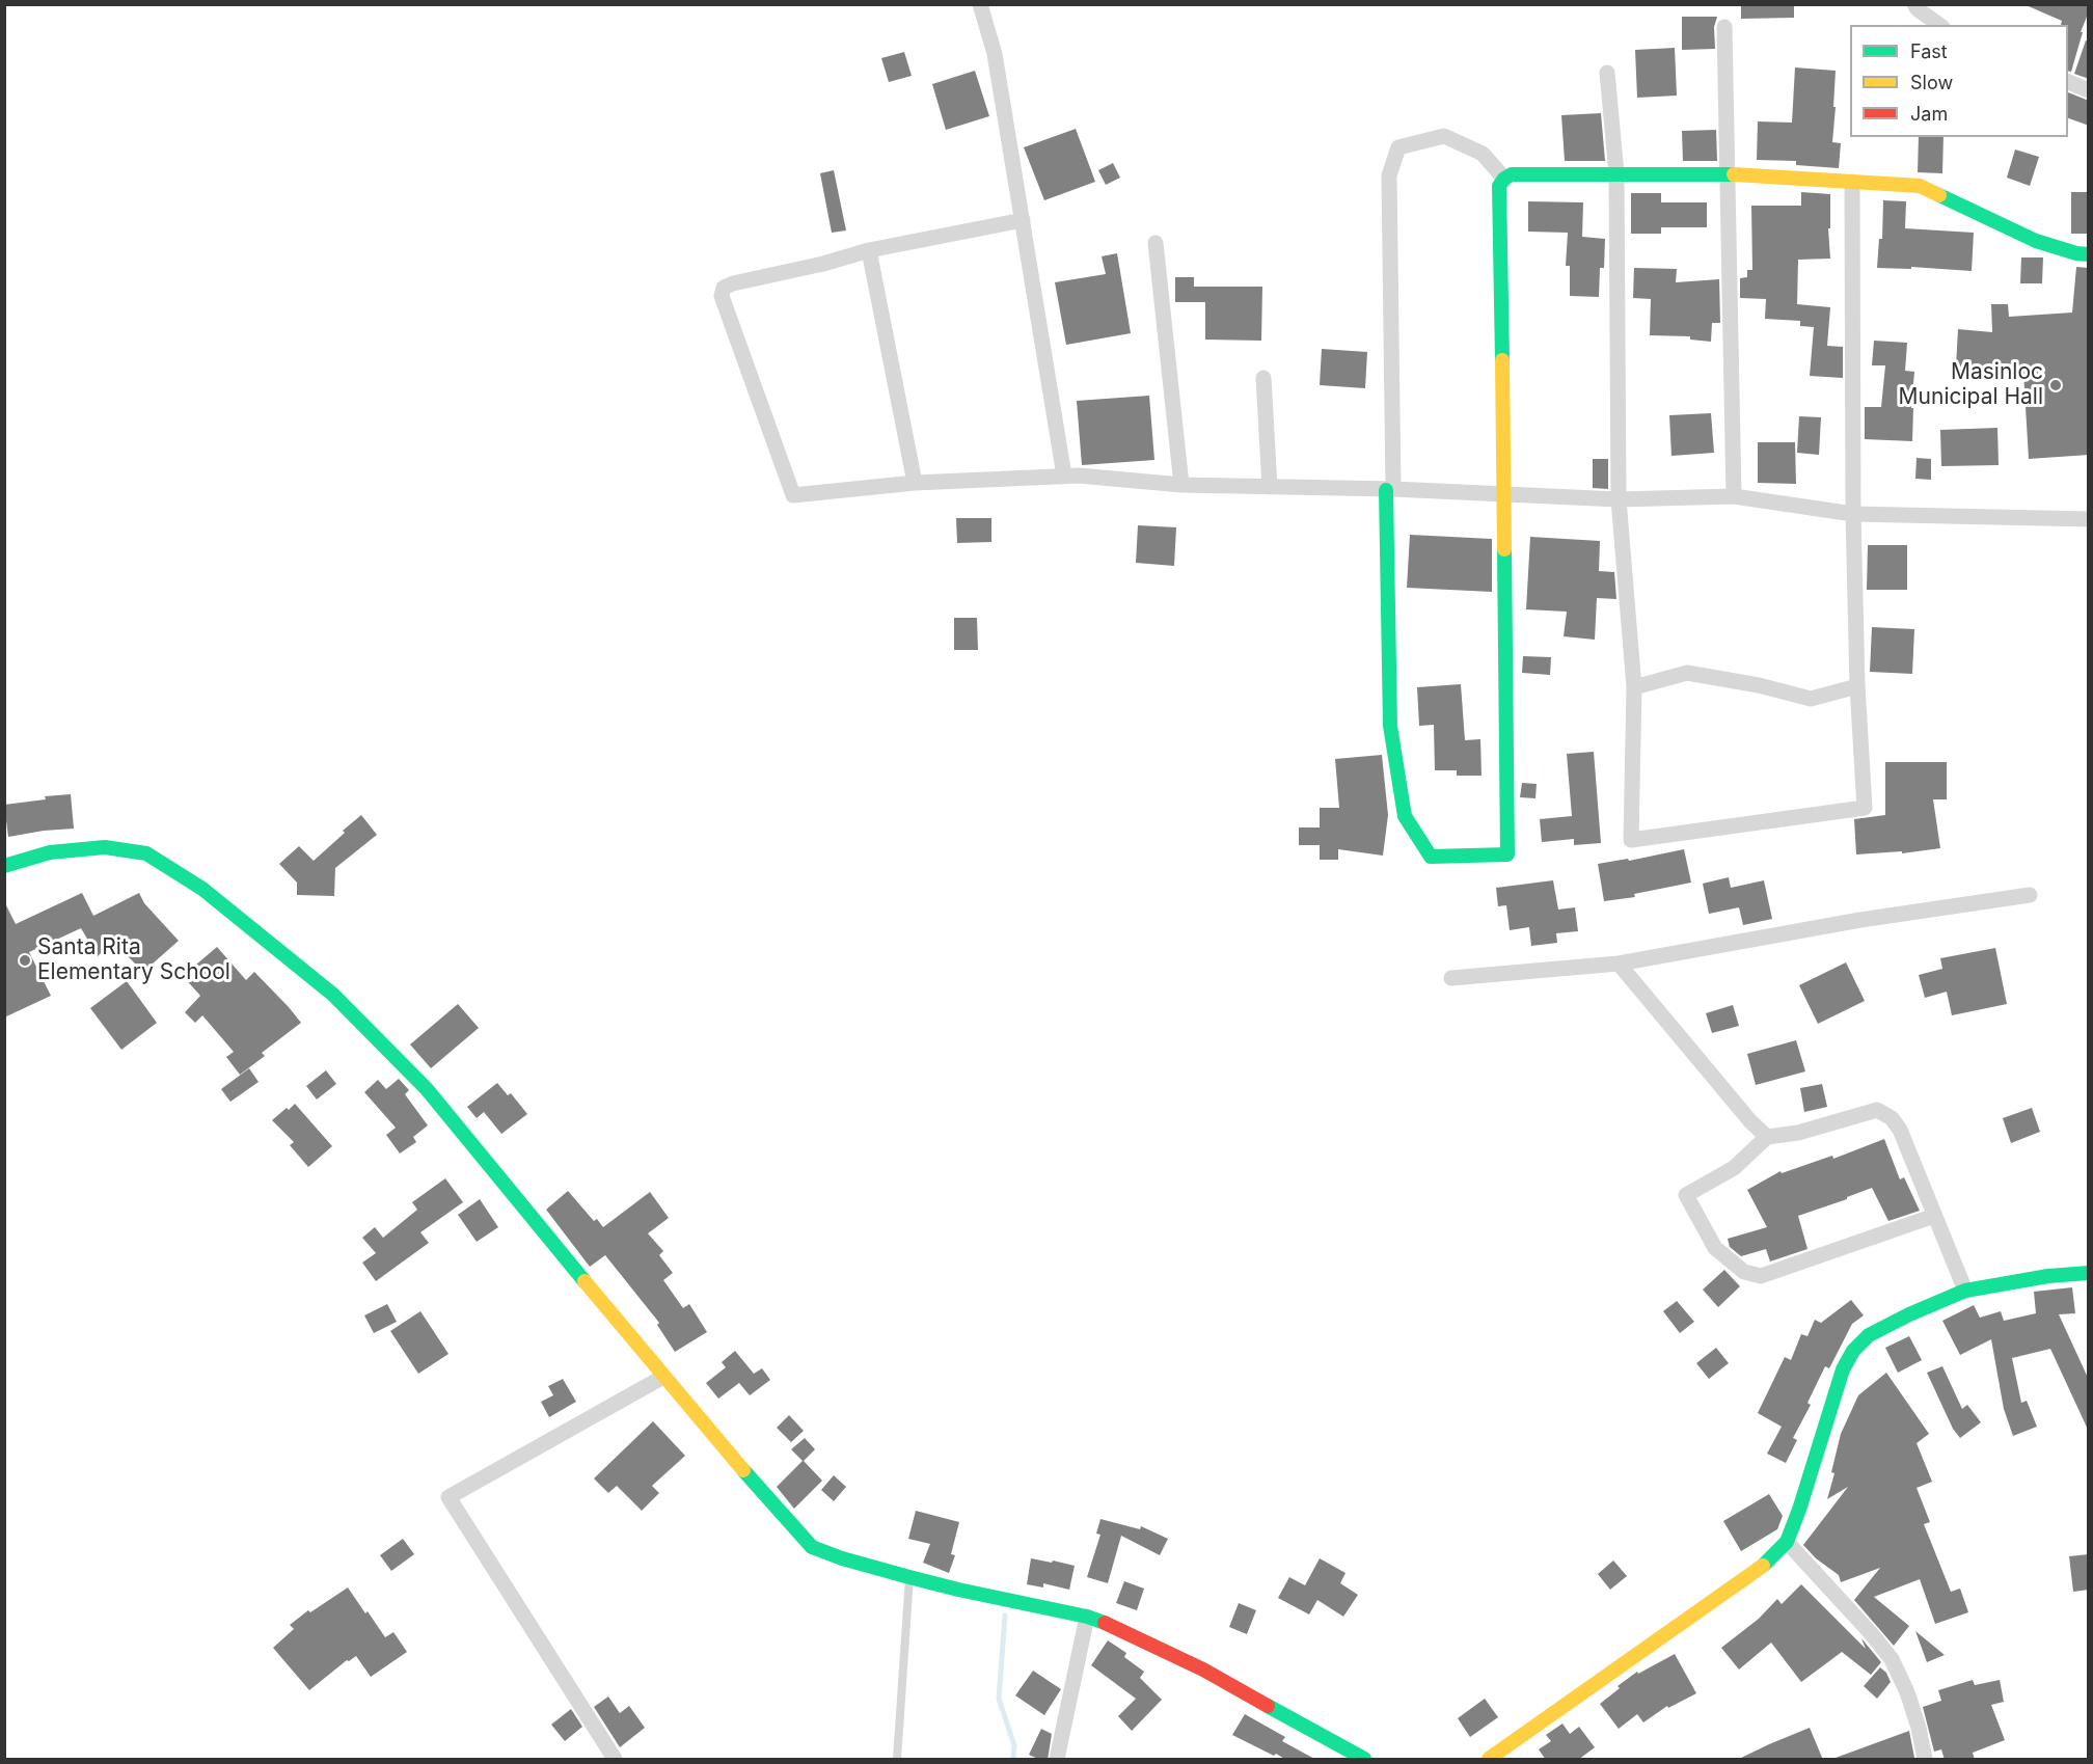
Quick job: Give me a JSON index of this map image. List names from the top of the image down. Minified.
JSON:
{"places":["Masinloc Municipal Hall","Santa Rita Elementary School"],"legend":["Fast","Slow","Jam"]}
